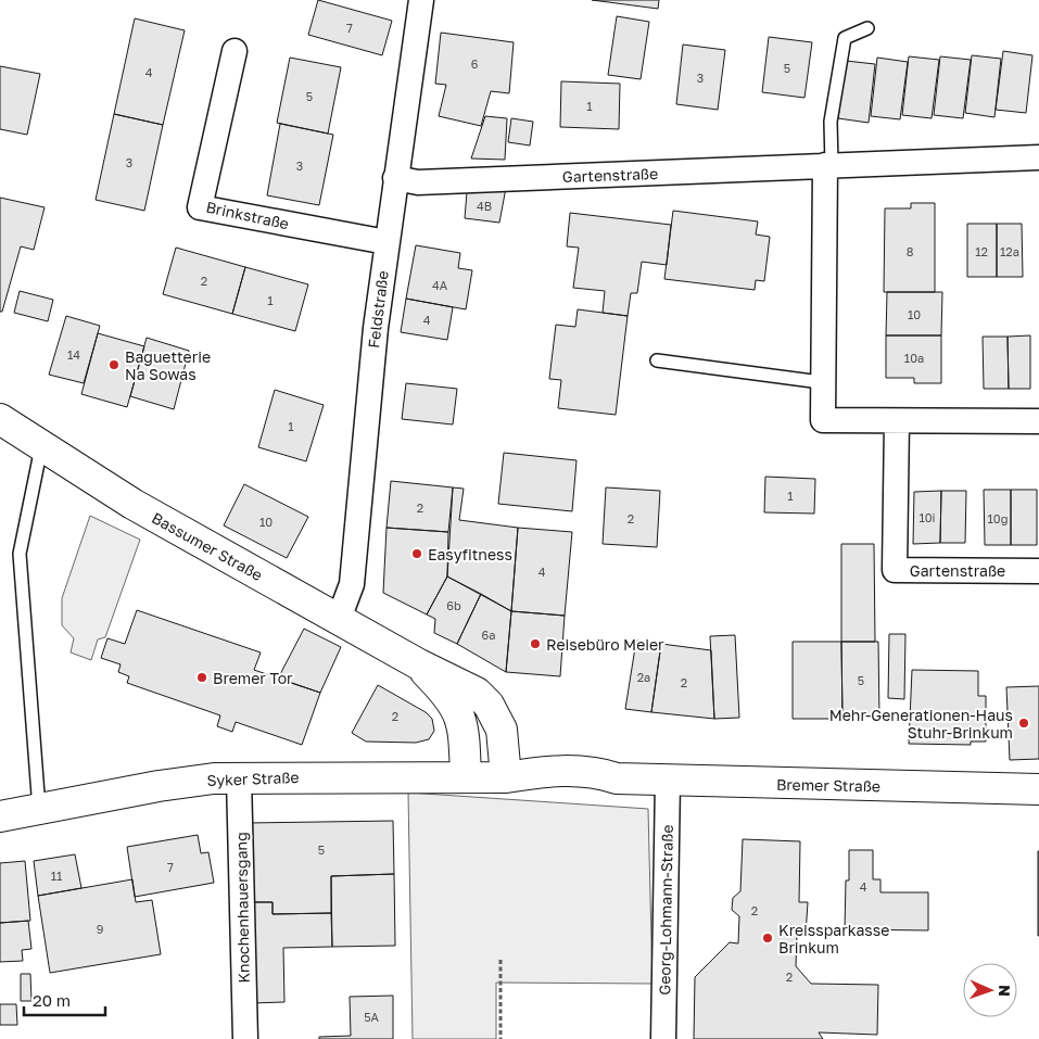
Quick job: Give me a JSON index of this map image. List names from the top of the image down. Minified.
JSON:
{"streets":{"street":["Gartenstraße","Brinkstraße","Feldstraße","Bassumer Straße","Syker Straße","Bremer Straße","Knochenhauersgang","Georg-Lohmann-Straße"]},"crossings":[["Gartenstraße","Feldstraße"],["Brinkstraße","Feldstraße"],["Feldstraße","Bassumer Straße"],["Bassumer Straße","Syker Straße"],["Bassumer Straße","Bremer Straße"],["Syker Straße","Bremer Straße"],["Syker Straße","Knochenhauersgang"],["Bremer Straße","Georg-Lohmann-Straße"]],"places":["Baguetterie Na Sowas","Easyfitness","Reisebüro Meier","Bremer Tor","Mehr-Generationen-Haus Stuhr-Brinkum","Kreissparkasse Brinkum"],"house_numbers":["7","6","5","4","3","5","1","3","3","4B","8","12","12a","2","4A","1","10","4","14","10a","1","1","2","10i","2","10g","10","4","6b","6a","2a","5","2","2","5","7","11","4","2","9","2","5A"],"scale_bar":"20 m","north":"right"}
